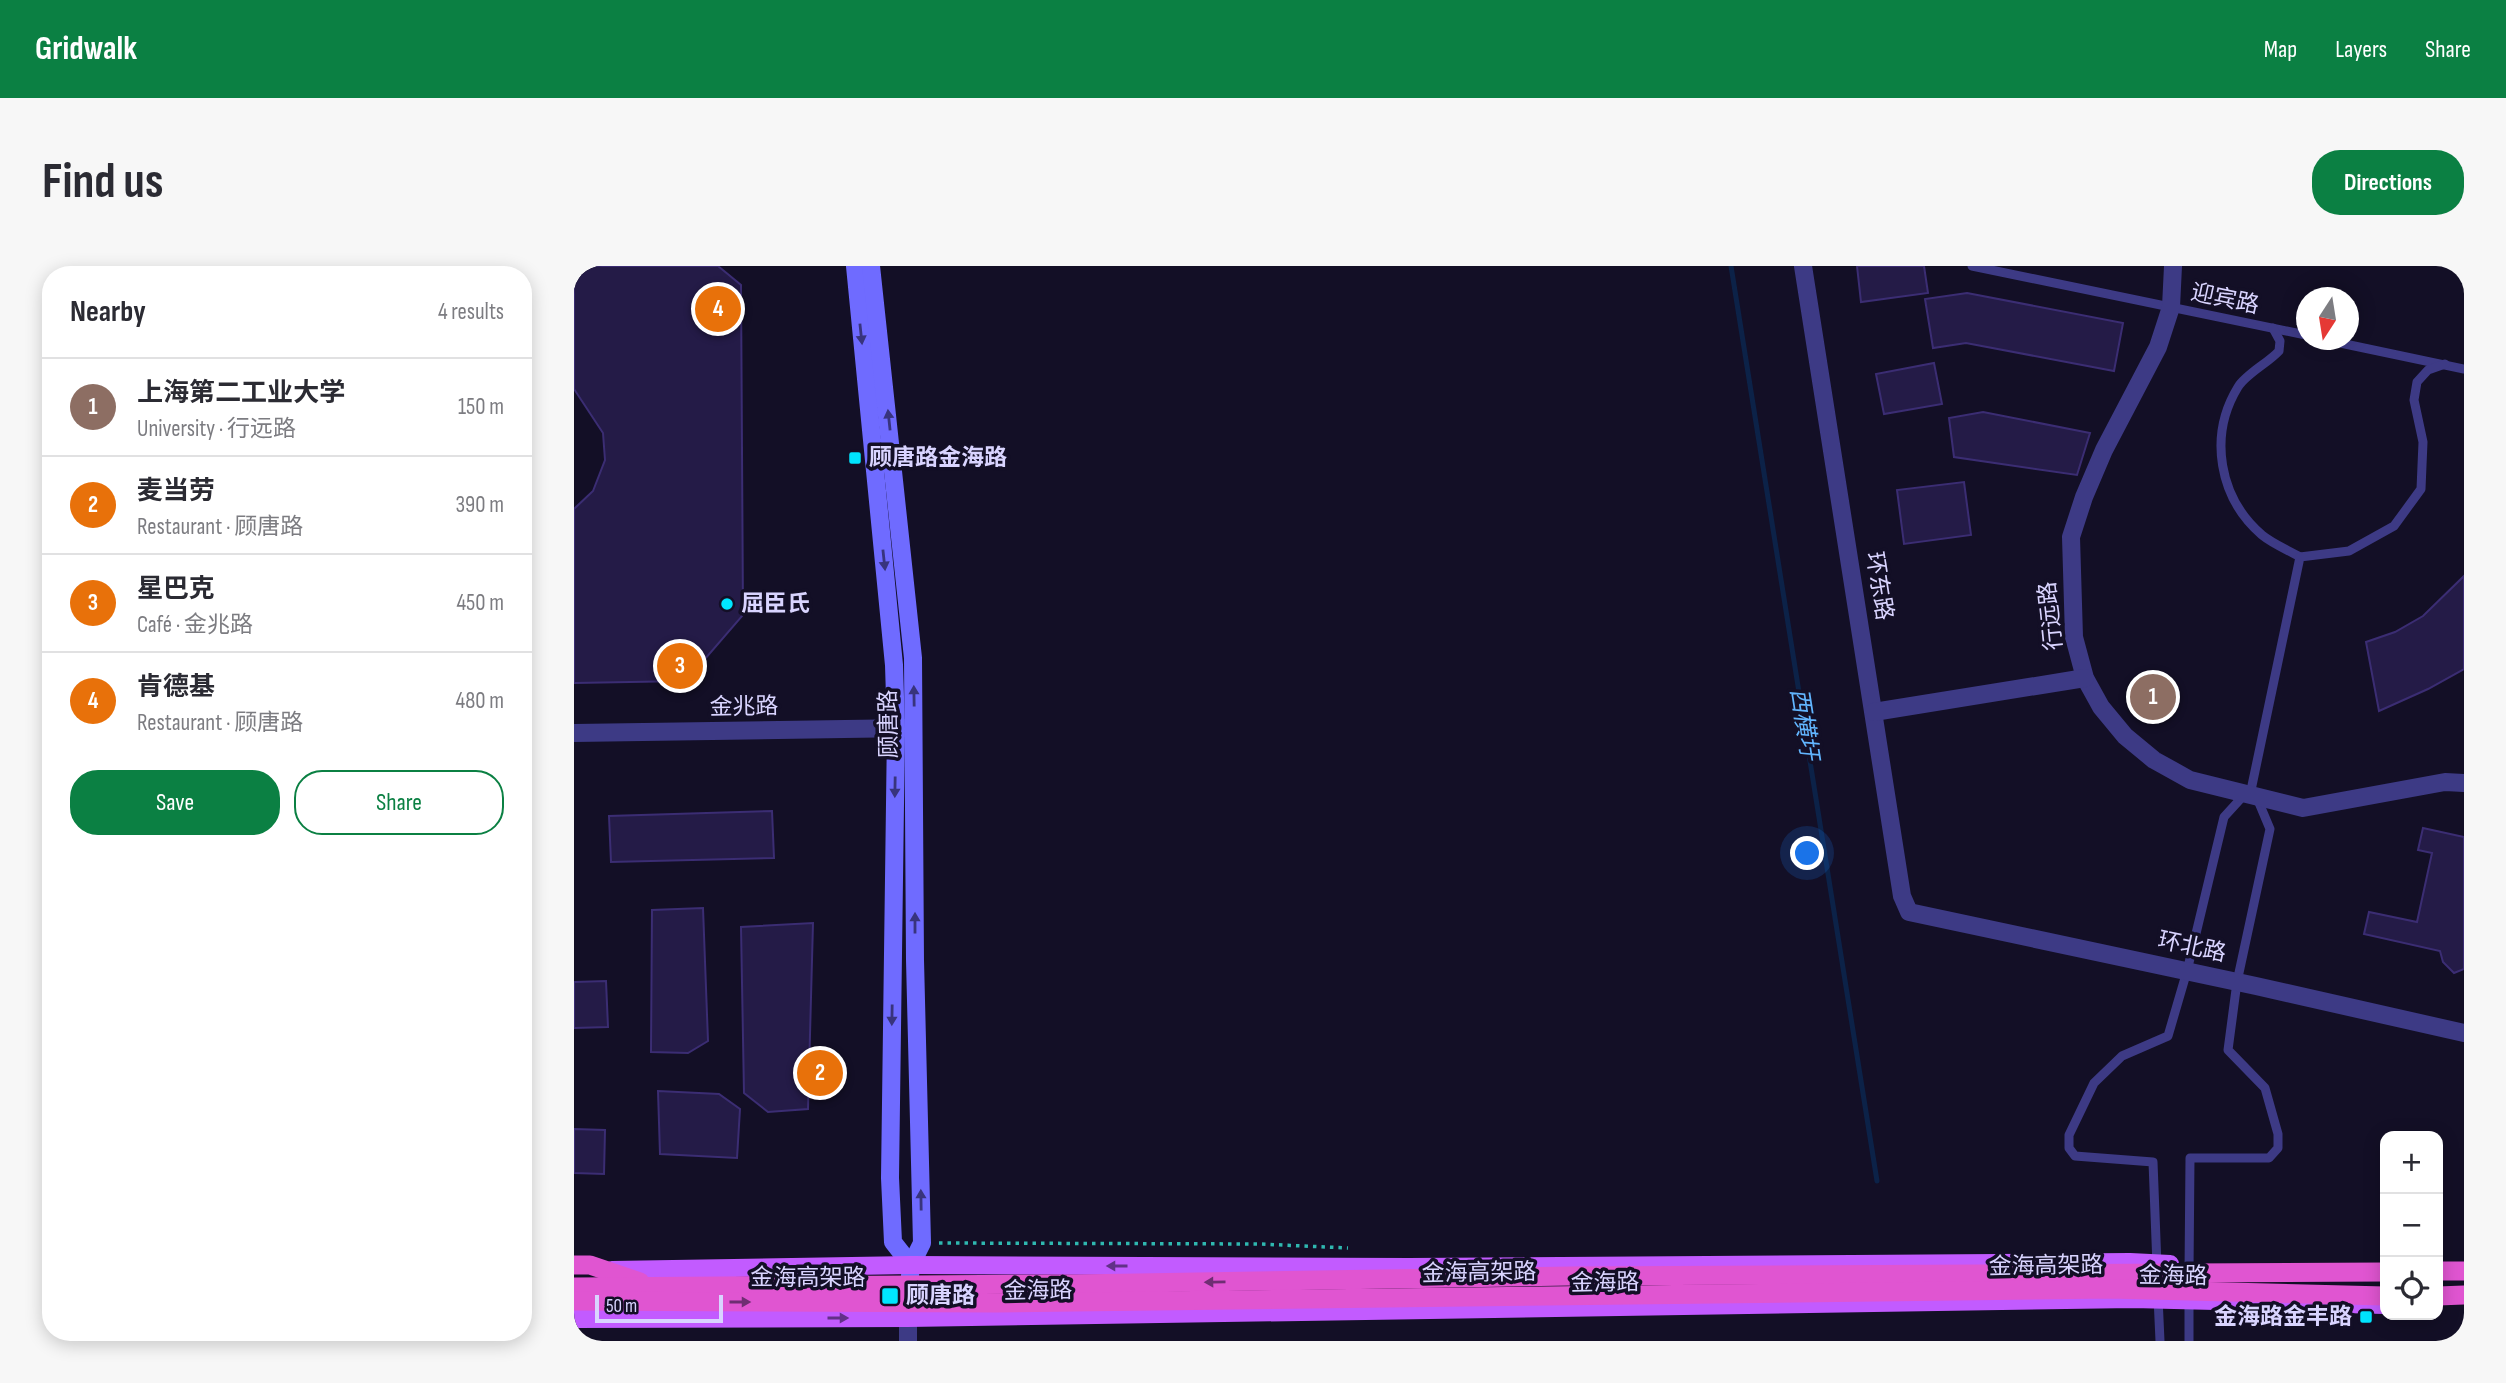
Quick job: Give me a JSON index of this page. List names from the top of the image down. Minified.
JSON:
{"streets":{"highway":["金海高架路"],"main road":["顾唐路","金海路"],"street":["环东路","行远路","金兆路","环北路"],"lane":["迎宾路"]},"crossings":[["迎宾路","行远路"],["环东路","环北路"],["金兆路","顾唐路"],["顾唐路","金海路"]],"water":["西横圩"],"places":{"transit":["顾唐路金海路","顾唐路","金海路金丰路"],"other":["屈臣氏"]},"scale_bar":"50 m","north":"bottom","page":{"header":"Gridwalk","nav":["Map","Layers","Share"],"buttons":["Directions",["Save","Share"]],"title":"Find us","heading":["Nearby","4 results"],"pins":["4","3","1","2"],"list":[{"mark":"1","name":"上海第二工业大学","note":"University · 行远路","value":"150 m"},{"mark":"2","name":"麦当劳","note":"Restaurant · 顾唐路","value":"390 m"},{"mark":"3","name":"星巴克","note":"Café · 金兆路","value":"450 m"},{"mark":"4","name":"肯德基","note":"Restaurant · 顾唐路","value":"480 m"}],"map_buttons":["+","−"],"scale":"50 m"}}
